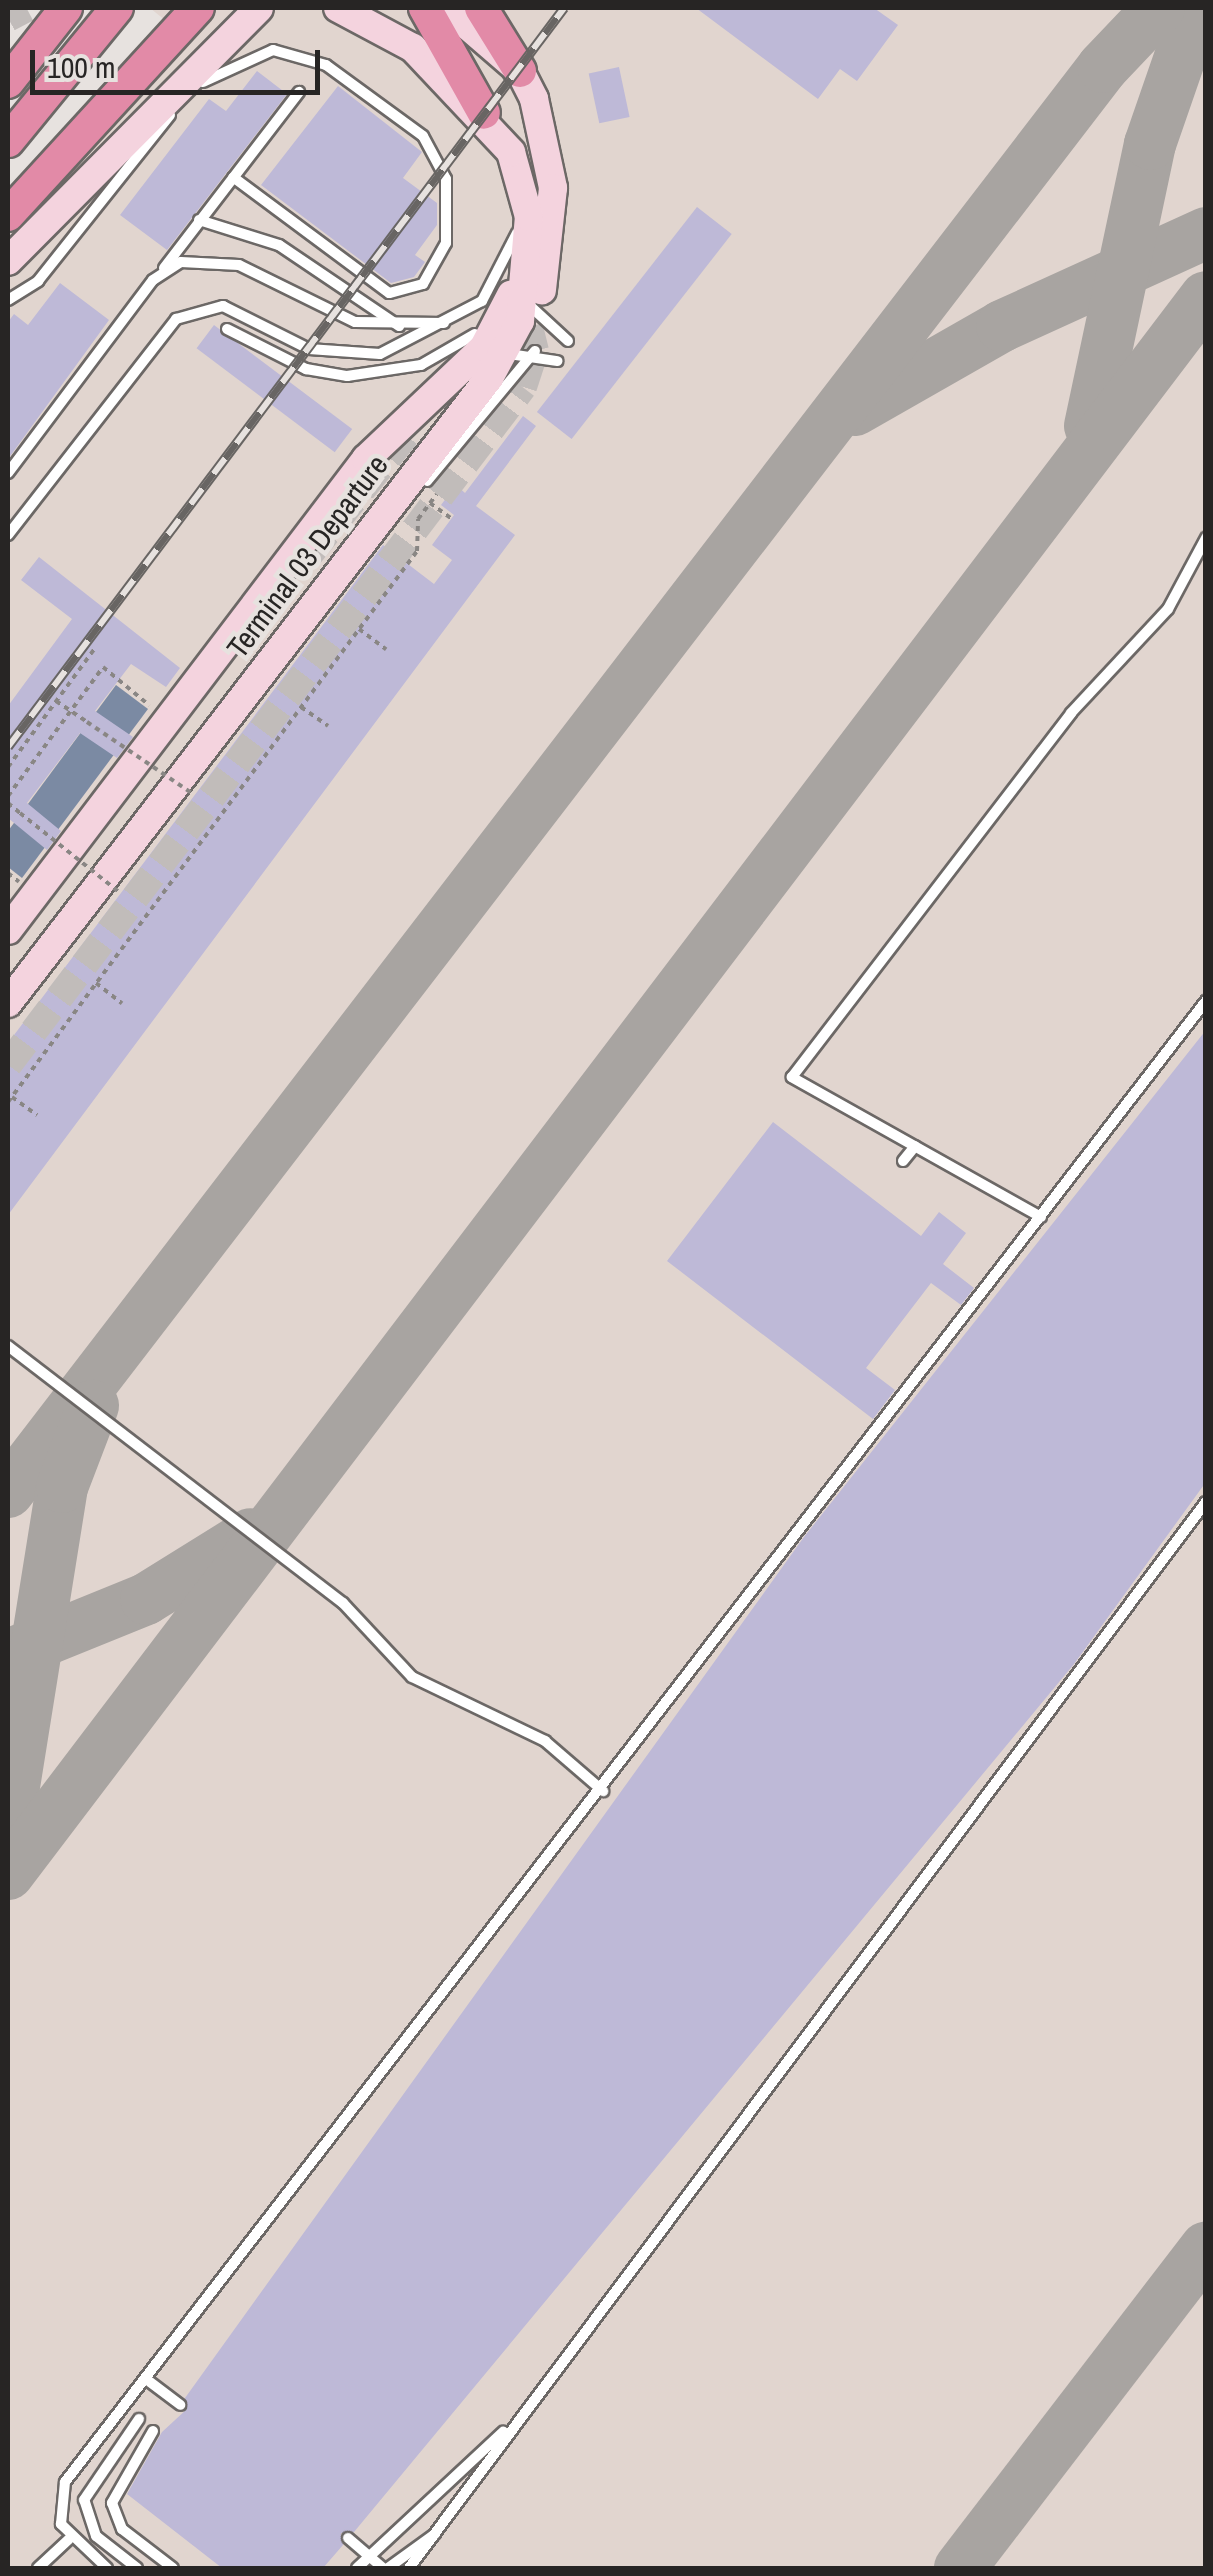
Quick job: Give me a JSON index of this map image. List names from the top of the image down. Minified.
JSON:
{"streets":{"main road":["Terminal 03 Departure"]},"scale_bar":"100 m"}
